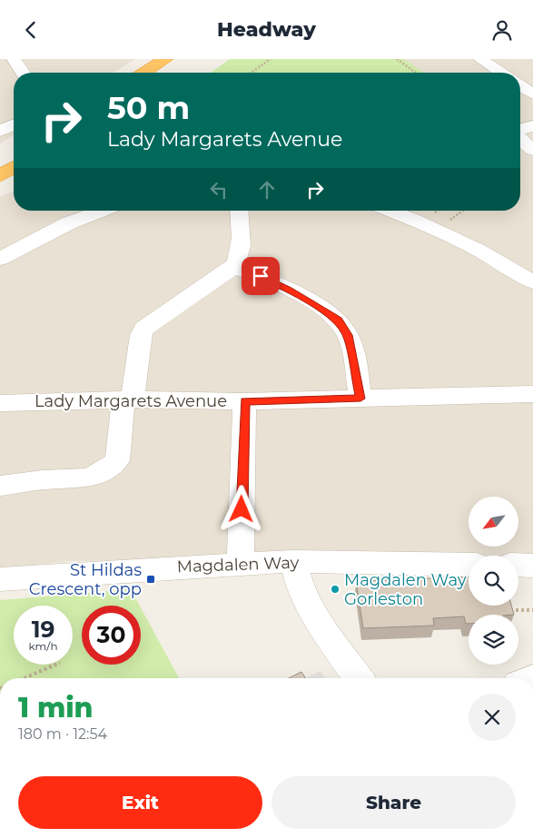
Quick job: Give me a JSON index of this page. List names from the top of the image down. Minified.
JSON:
{"streets":{"street":["Lady Margarets Avenue","Magdalen Way"]},"places":{"transit":["St Hildas Crescent, opp"],"other":["Magdalen Way Gorleston"]},"north":"bottom left","page":{"header":"Headway","turn":["50 m","Lady Margarets Avenue"],"speed":"19 km/h","limit":"30","heading":["1 min","180 m · 12:54"],"buttons":["Exit","Share"]}}
